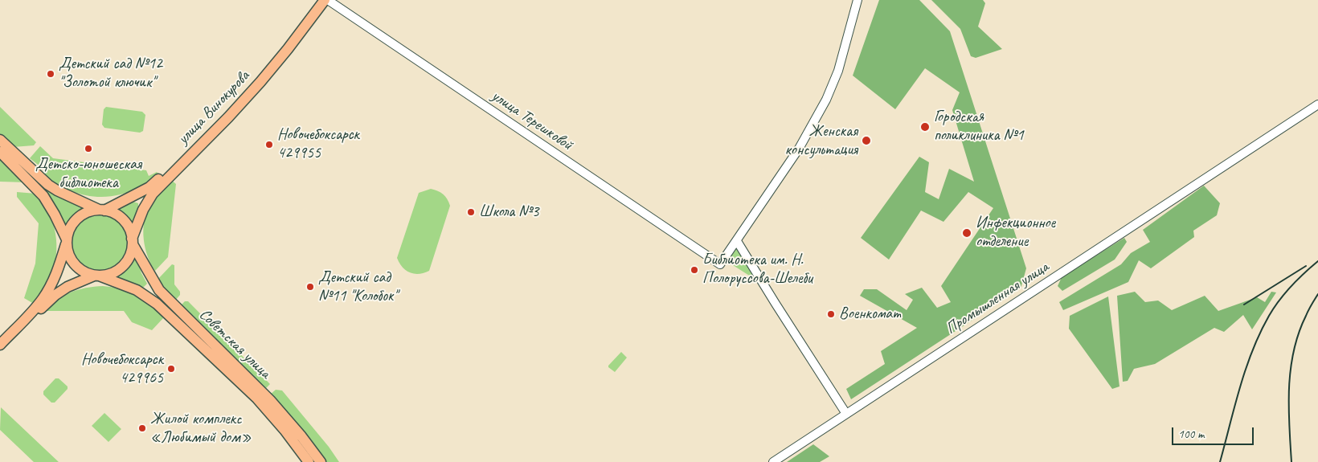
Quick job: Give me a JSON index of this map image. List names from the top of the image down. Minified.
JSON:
{"streets":{"main road":["улица Винокурова","Советская улица"],"street":["улица Терешковой","Промышленная улица"]},"crossings":[["улица Винокурова","Советская улица"]],"places":["Детский сад №12 \"Золотой ключик\"","Городская поликлиника №1","Женская консультация","Новочебоксарск 429955","Детско-юношеская библиотека","Школа №3","Инфекционное отделение","Библиотека им. Н. Полоруссова-Шелеби","Детский сад №11 \"Колобок\"","Военкомат","Новочебоксарск 429965","Жилой комплекс «Любимый дом»"],"scale_bar":"100 m"}
